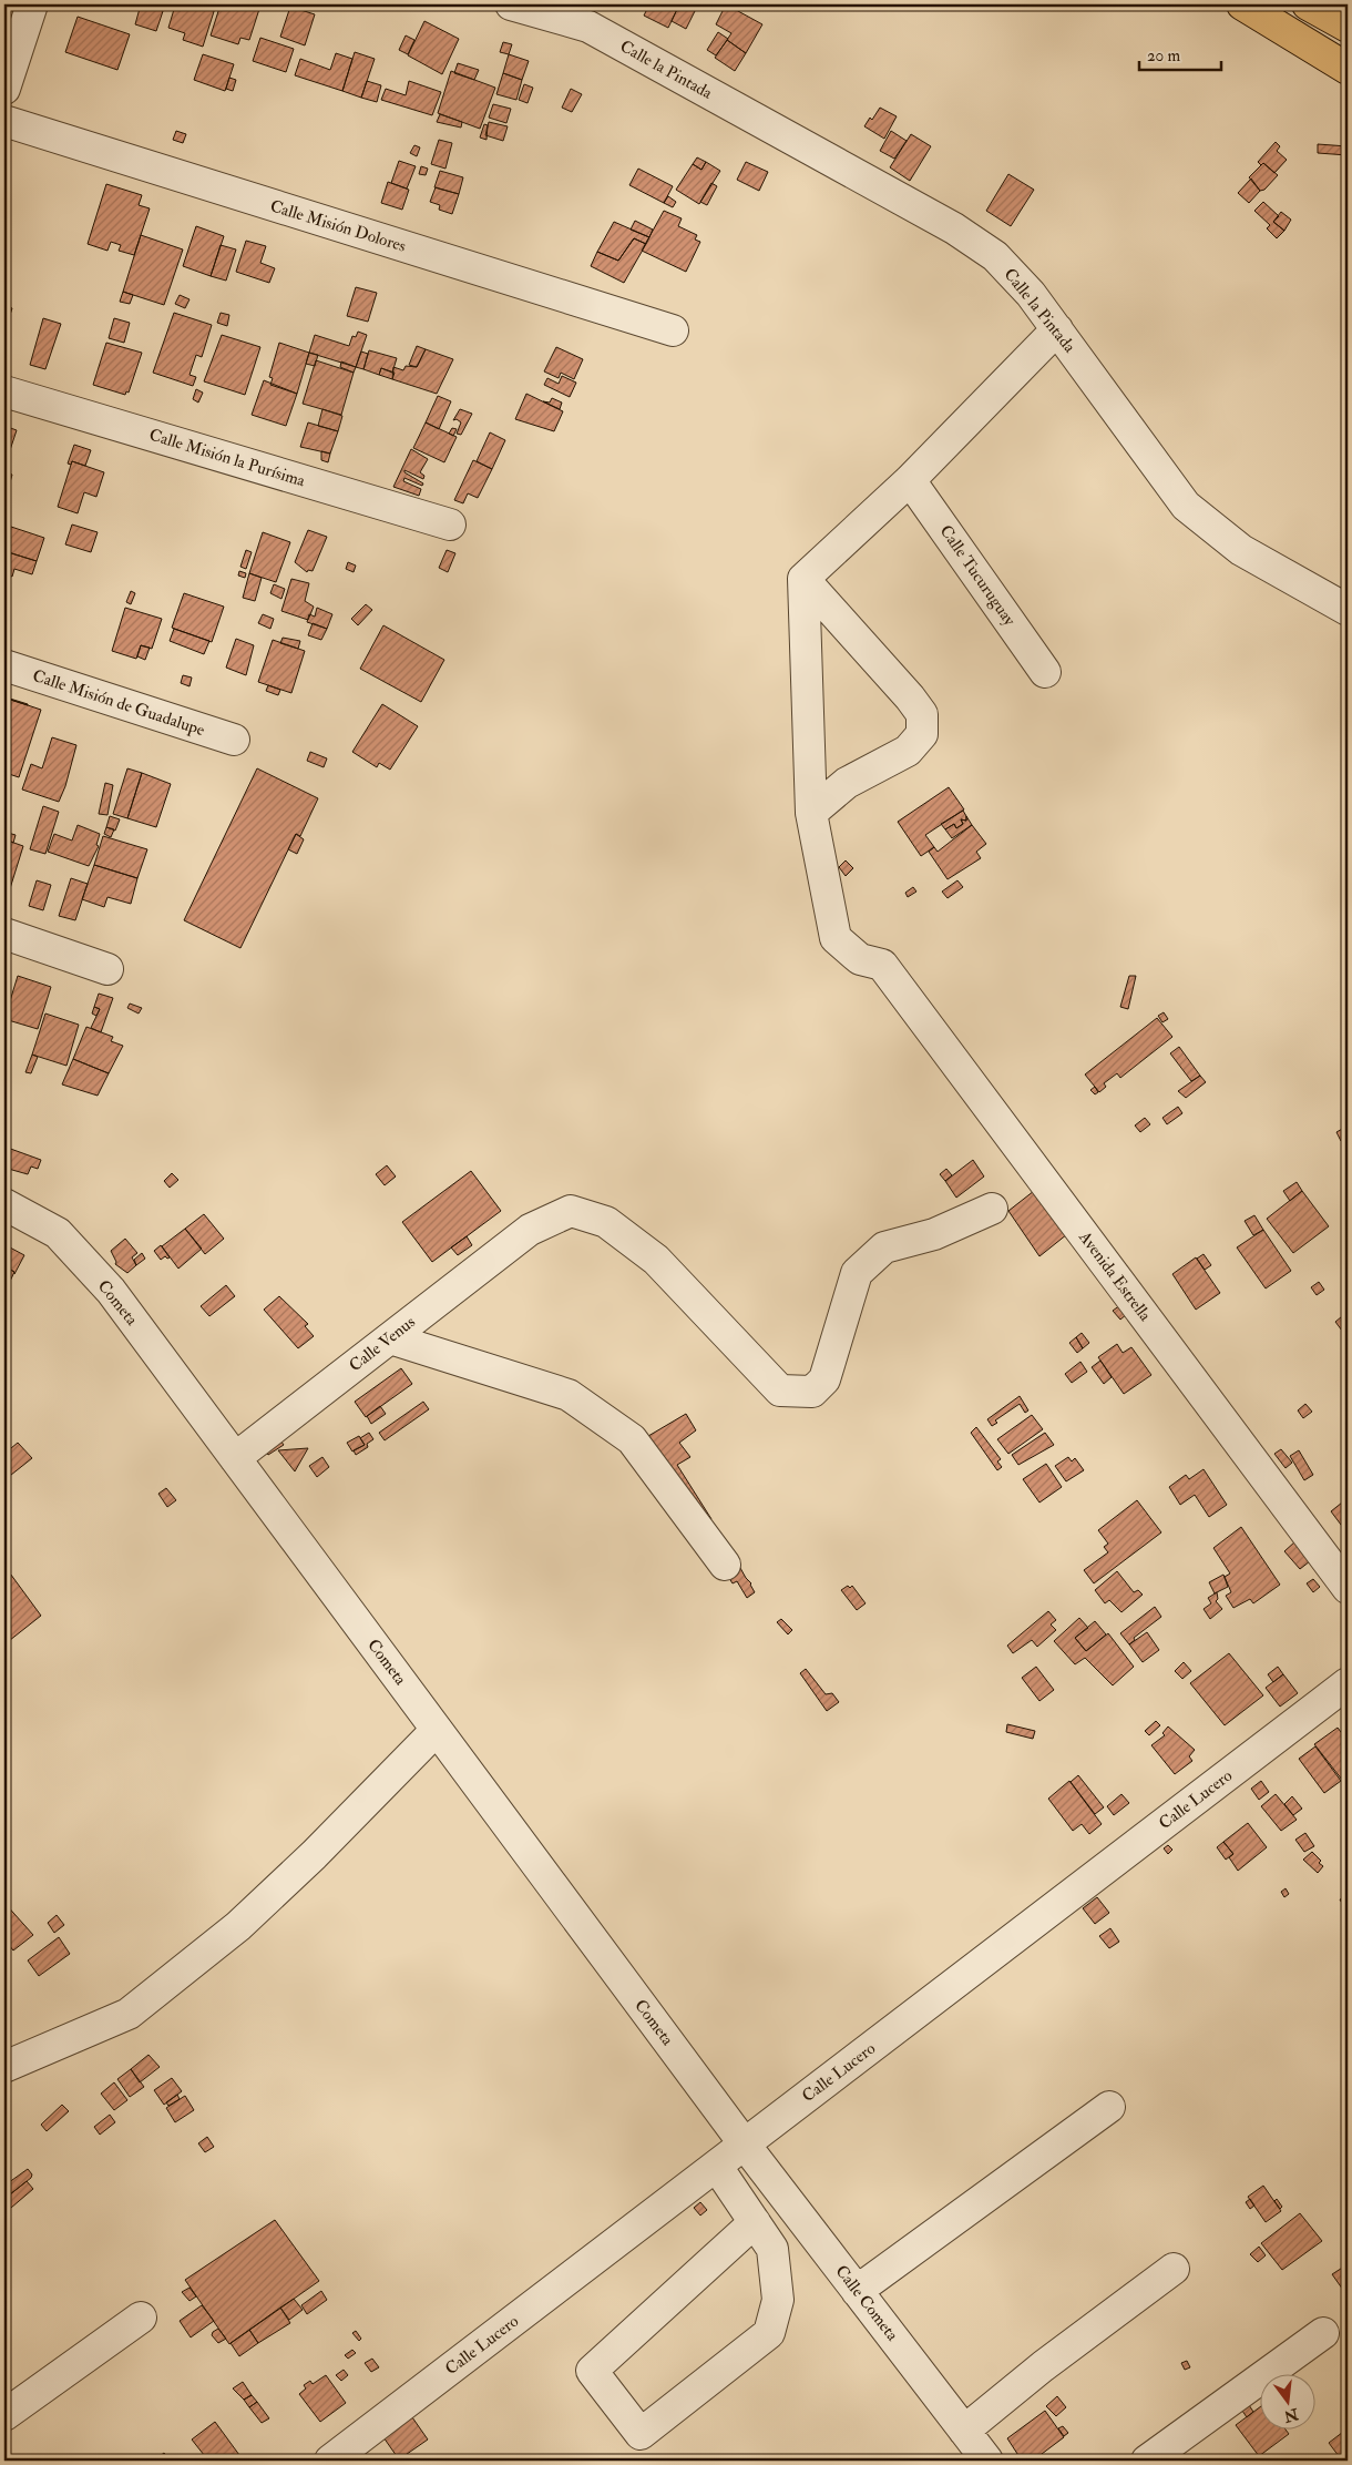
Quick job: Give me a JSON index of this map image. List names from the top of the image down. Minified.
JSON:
{"streets":{"street":["Calle la Pintada","Calle Misión Dolores","Calle Misión la Purísima","Calle Tucuruguay","Calle Misión de Guadalupe","Avenida Estrella","Cometa","Calle Venus","Calle Lucero","Calle Cometa"]},"crossings":[["Cometa","Calle Venus"],["Cometa","Calle Lucero"],["Cometa","Calle Cometa"],["Calle Lucero","Calle Cometa"]],"scale_bar":"20 m","north":"bottom"}
